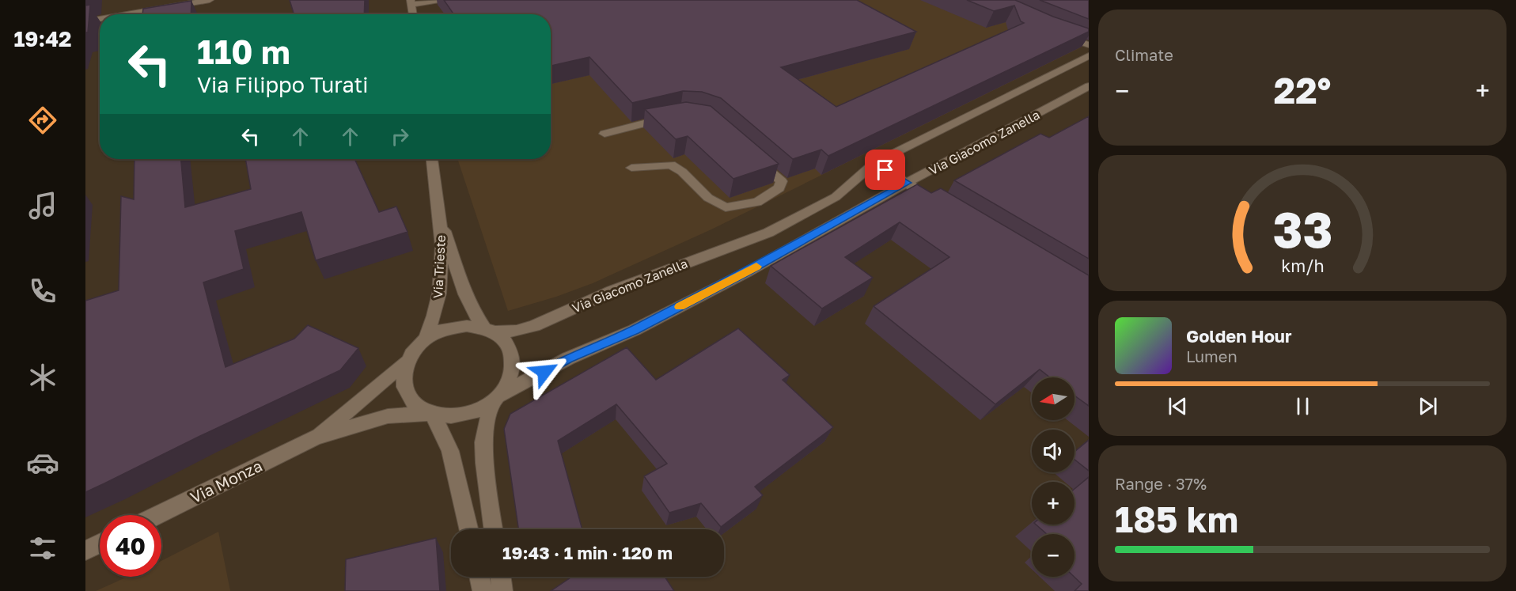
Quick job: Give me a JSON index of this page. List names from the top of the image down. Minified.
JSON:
{"streets":{"street":["Via Giacomo Zanella","Via Trieste","Via Monza"]},"crossings":[["Via Giacomo Zanella","Via Trieste"],["Via Giacomo Zanella","Via Monza"],["Via Trieste","Via Monza"]],"north":"left","page":{"tabs":"19:42","tile":["Climate",["Range · 37%","185 km"]],"turn":["110 m","Via Filippo Turati"],"heat":["−","22°","+"],"song":["Golden Hour","Lumen"],"map_buttons":["+","−"],"limit":"40","trip":"19:43 · 1 min · 120 m","gauge":["33","km/h"]}}
